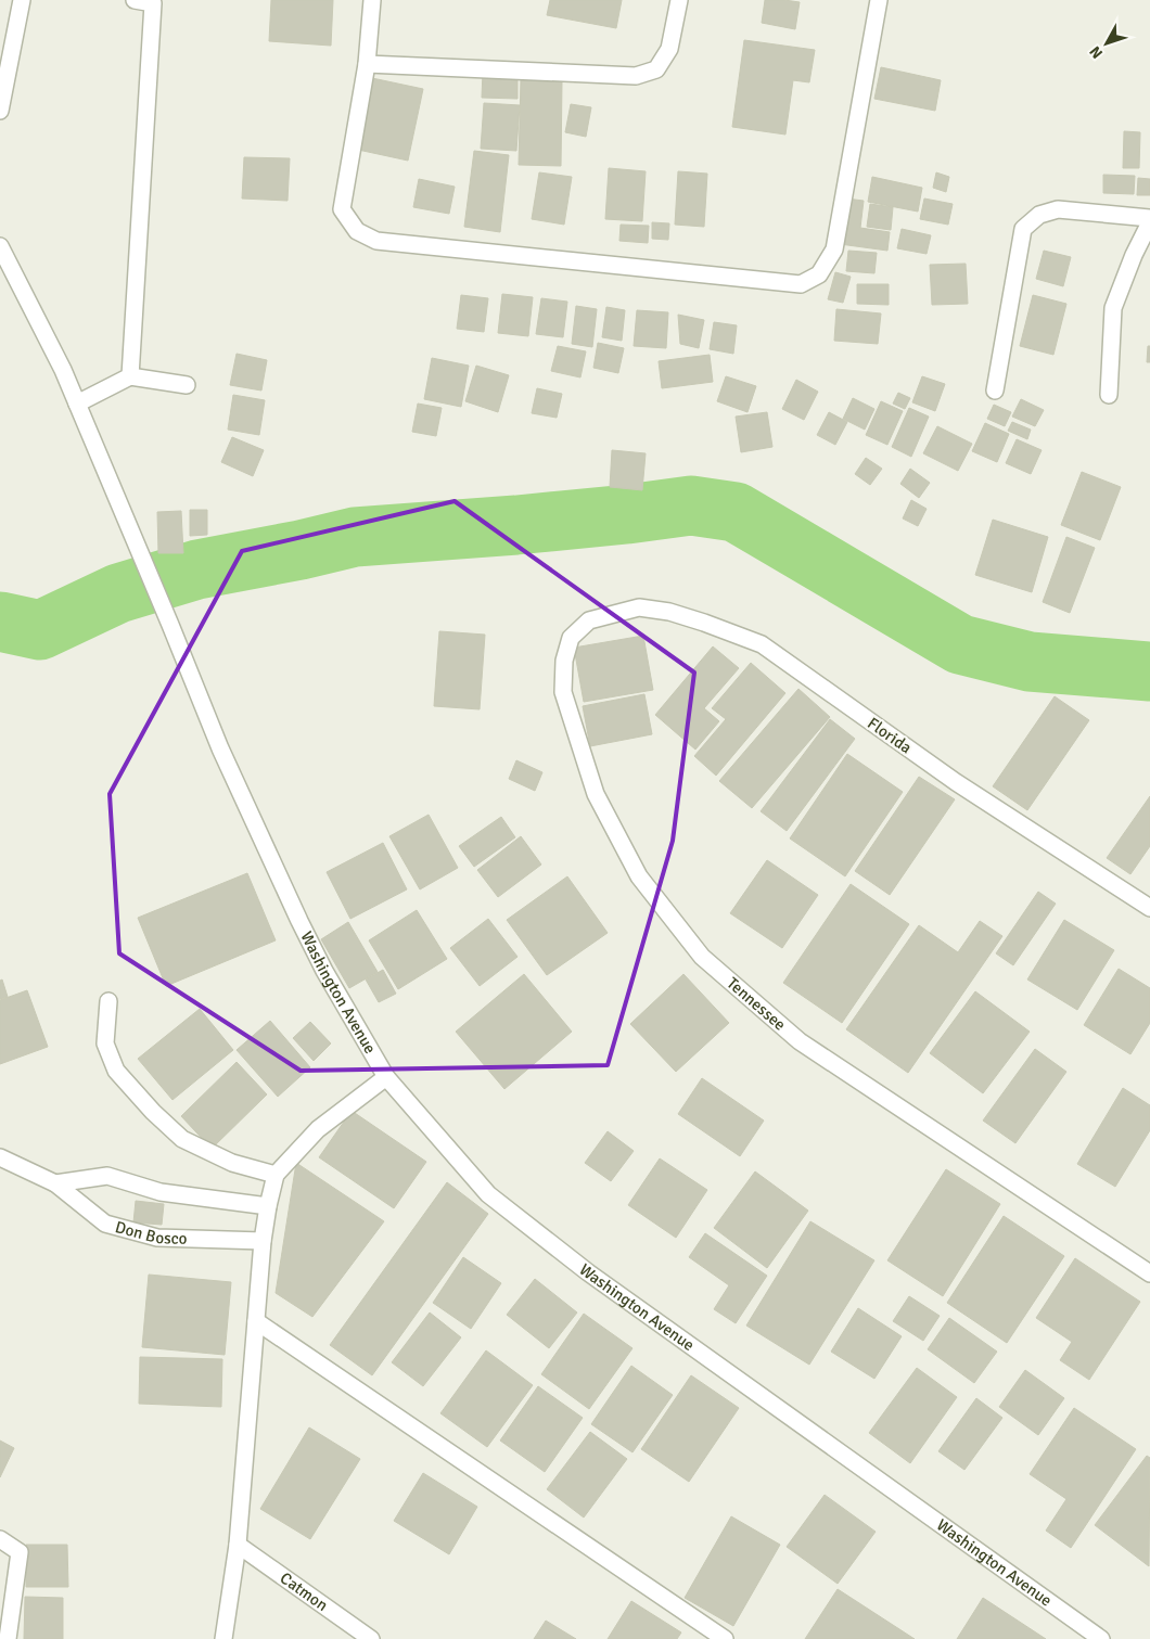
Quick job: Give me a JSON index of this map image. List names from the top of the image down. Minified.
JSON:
{"streets":{"street":["Florida","Washington Avenue","Tennessee","Don Bosco","Catmon"]},"crossings":[["Florida","Tennessee"]],"north":"bottom left"}
